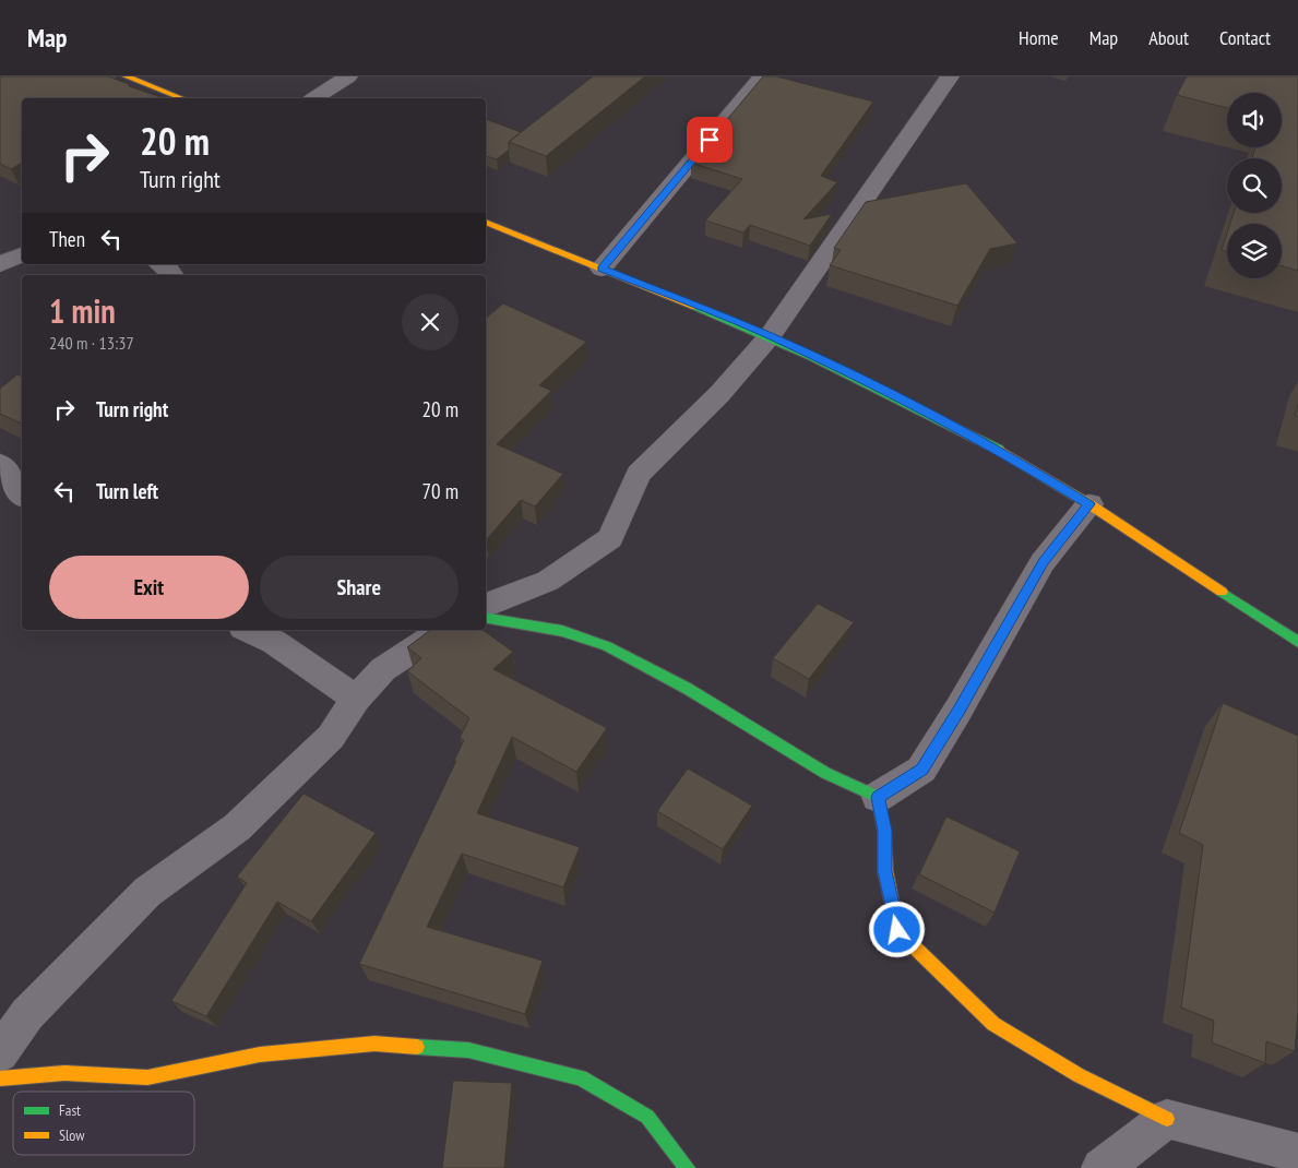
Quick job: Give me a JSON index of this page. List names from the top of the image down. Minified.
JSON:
{"legend":["Fast","Slow"],"page":{"header":"Map","nav":["Home","Map","About","Contact"],"turn":["20 m","Turn right"],"then":"Then","heading":["1 min","240 m · 13:37"],"list":[{"name":"Turn right","value":"20 m"},{"name":"Turn left","value":"70 m"}],"buttons":["Exit","Share"]}}
